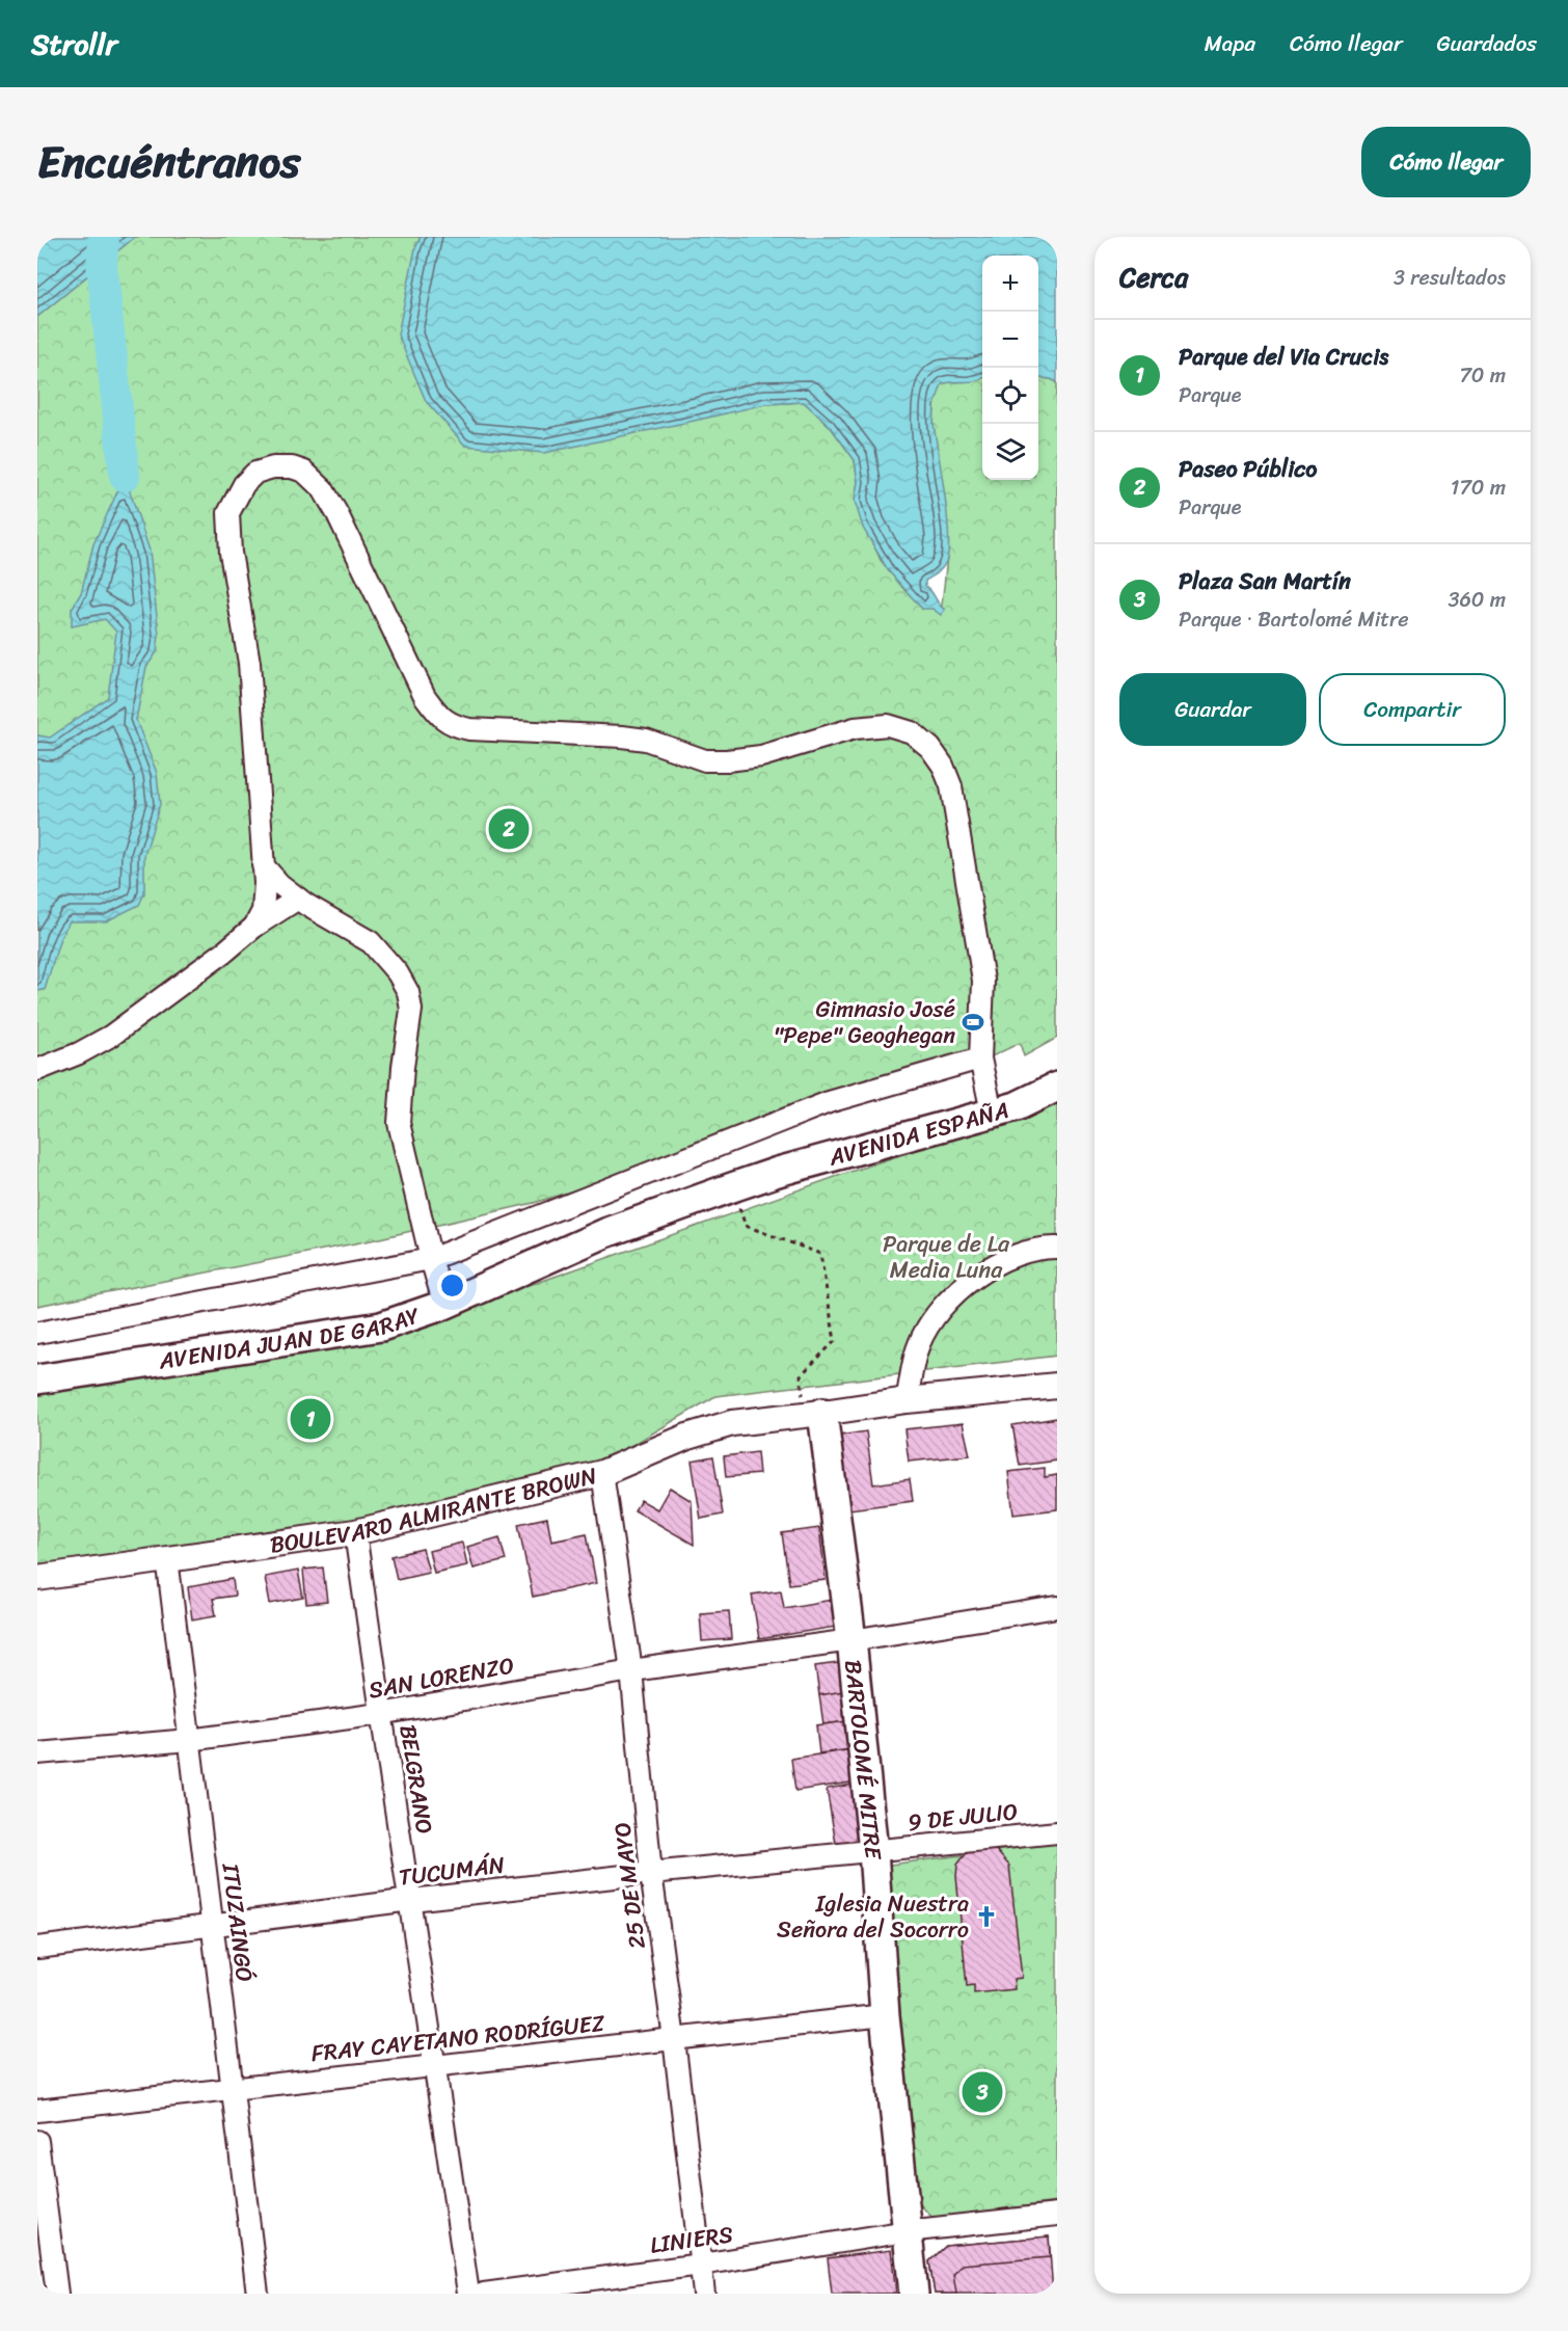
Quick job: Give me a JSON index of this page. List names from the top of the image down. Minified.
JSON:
{"streets":{"main road":["AVENIDA ESPAÑA","AVENIDA JUAN DE GARAY","BARTOLOMÉ MITRE"],"street":["BOULEVARD ALMIRANTE BROWN","SAN LORENZO","BELGRANO","9 DE JULIO","TUCUMÁN","25 DE MAYO","ITUZAINGÓ","FRAY CAYETANO RODRÍGUEZ","LINIERS"]},"crossings":[["AVENIDA ESPAÑA","AVENIDA JUAN DE GARAY"],["BOULEVARD ALMIRANTE BROWN","BARTOLOMÉ MITRE"],["BOULEVARD ALMIRANTE BROWN","BELGRANO"],["BOULEVARD ALMIRANTE BROWN","25 DE MAYO"],["BOULEVARD ALMIRANTE BROWN","ITUZAINGÓ"],["SAN LORENZO","BARTOLOMÉ MITRE"],["SAN LORENZO","BELGRANO"],["SAN LORENZO","25 DE MAYO"],["SAN LORENZO","ITUZAINGÓ"],["BARTOLOMÉ MITRE","9 DE JULIO"],["BARTOLOMÉ MITRE","TUCUMÁN"],["BARTOLOMÉ MITRE","FRAY CAYETANO RODRÍGUEZ"],["BARTOLOMÉ MITRE","LINIERS"],["BELGRANO","TUCUMÁN"],["BELGRANO","FRAY CAYETANO RODRÍGUEZ"],["9 DE JULIO","TUCUMÁN"],["TUCUMÁN","25 DE MAYO"],["TUCUMÁN","ITUZAINGÓ"],["25 DE MAYO","FRAY CAYETANO RODRÍGUEZ"],["25 DE MAYO","LINIERS"],["ITUZAINGÓ","FRAY CAYETANO RODRÍGUEZ"]],"parks":["Parque de La Media Luna"],"places":{"sports":["Gimnasio José \"Pepe\" Geoghegan"],"church":["Iglesia Nuestra Señora del Socorro"]},"page":{"header":"Strollr","nav":["Mapa","Cómo llegar","Guardados"],"title":"Encuéntranos","buttons":["Cómo llegar",["Guardar","Compartir"]],"heading":["Cerca","3 resultados"],"map_buttons":["+","−"],"list":[{"mark":"1","name":"Parque del Via Crucis","note":"Parque","value":"70 m"},{"mark":"2","name":"Paseo Público","note":"Parque","value":"170 m"},{"mark":"3","name":"Plaza San Martín","note":"Parque · Bartolomé Mitre","value":"360 m"}],"pins":["2","1","3"]}}
